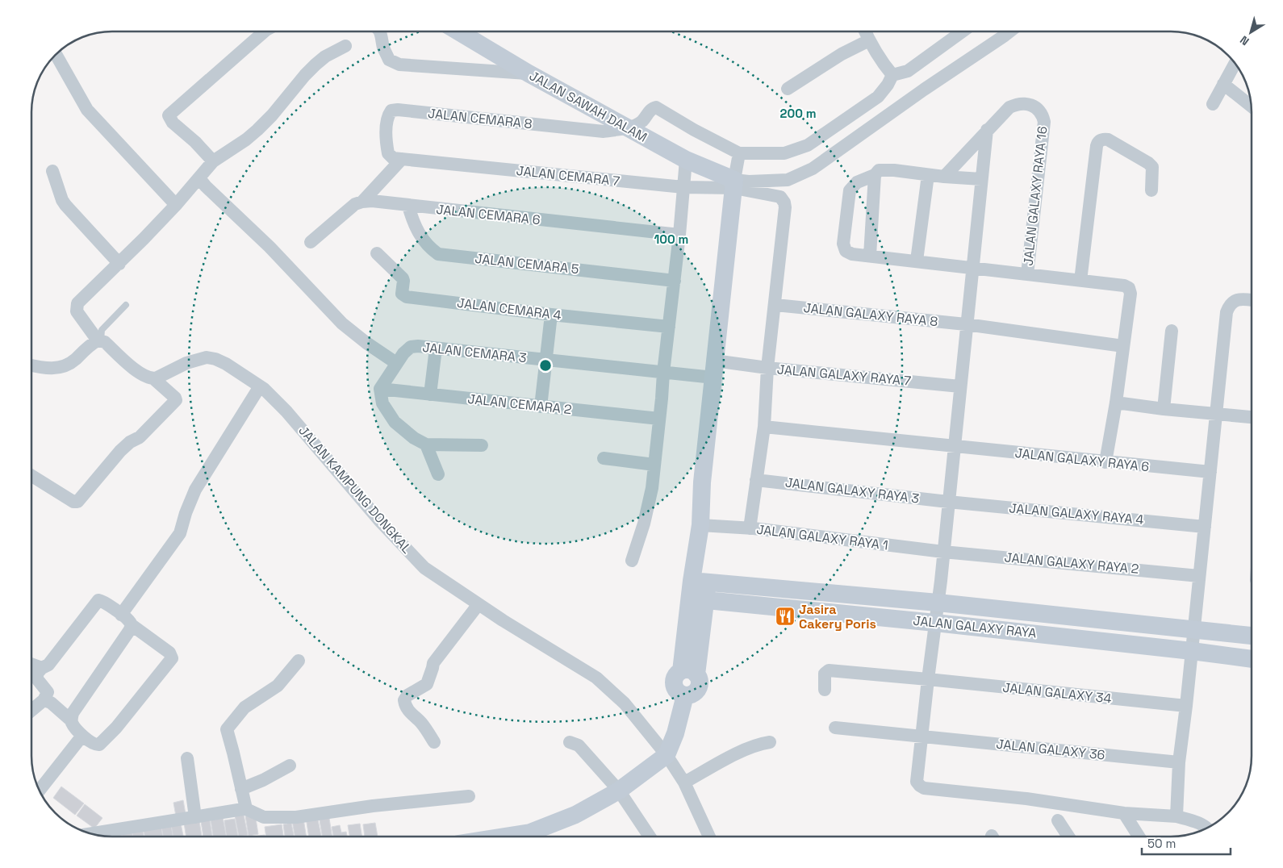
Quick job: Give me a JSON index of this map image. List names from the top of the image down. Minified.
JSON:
{"streets":{"street":["JALAN SAWAH DALAM","JALAN CEMARA 8","JALAN CEMARA 7","JALAN GALAXY RAYA 16","JALAN CEMARA 6","JALAN CEMARA 5","JALAN CEMARA 4","JALAN GALAXY RAYA 8","JALAN CEMARA 3","JALAN GALAXY RAYA 7","JALAN CEMARA 2","JALAN GALAXY RAYA 6","JALAN KAMPUNG DONGKAL","JALAN GALAXY RAYA 3","JALAN GALAXY RAYA 4","JALAN GALAXY RAYA 1","JALAN GALAXY RAYA 2","JALAN GALAXY RAYA","JALAN GALAXY 34","JALAN GALAXY 36"]},"crossings":[["JALAN SAWAH DALAM","JALAN CEMARA 8"],["JALAN SAWAH DALAM","JALAN CEMARA 7"],["JALAN CEMARA 8","JALAN CEMARA 7"],["JALAN CEMARA 6","JALAN CEMARA 5"],["JALAN CEMARA 3","JALAN GALAXY RAYA 7"],["JALAN CEMARA 3","JALAN CEMARA 2"],["JALAN GALAXY RAYA 3","JALAN GALAXY RAYA 4"],["JALAN GALAXY RAYA 1","JALAN GALAXY RAYA 2"]],"places":{"restaurant":["Jasira Cakery Poris"]},"scale_bar":"50 m","north":"bottom left","rings":["200 m","100 m"]}
